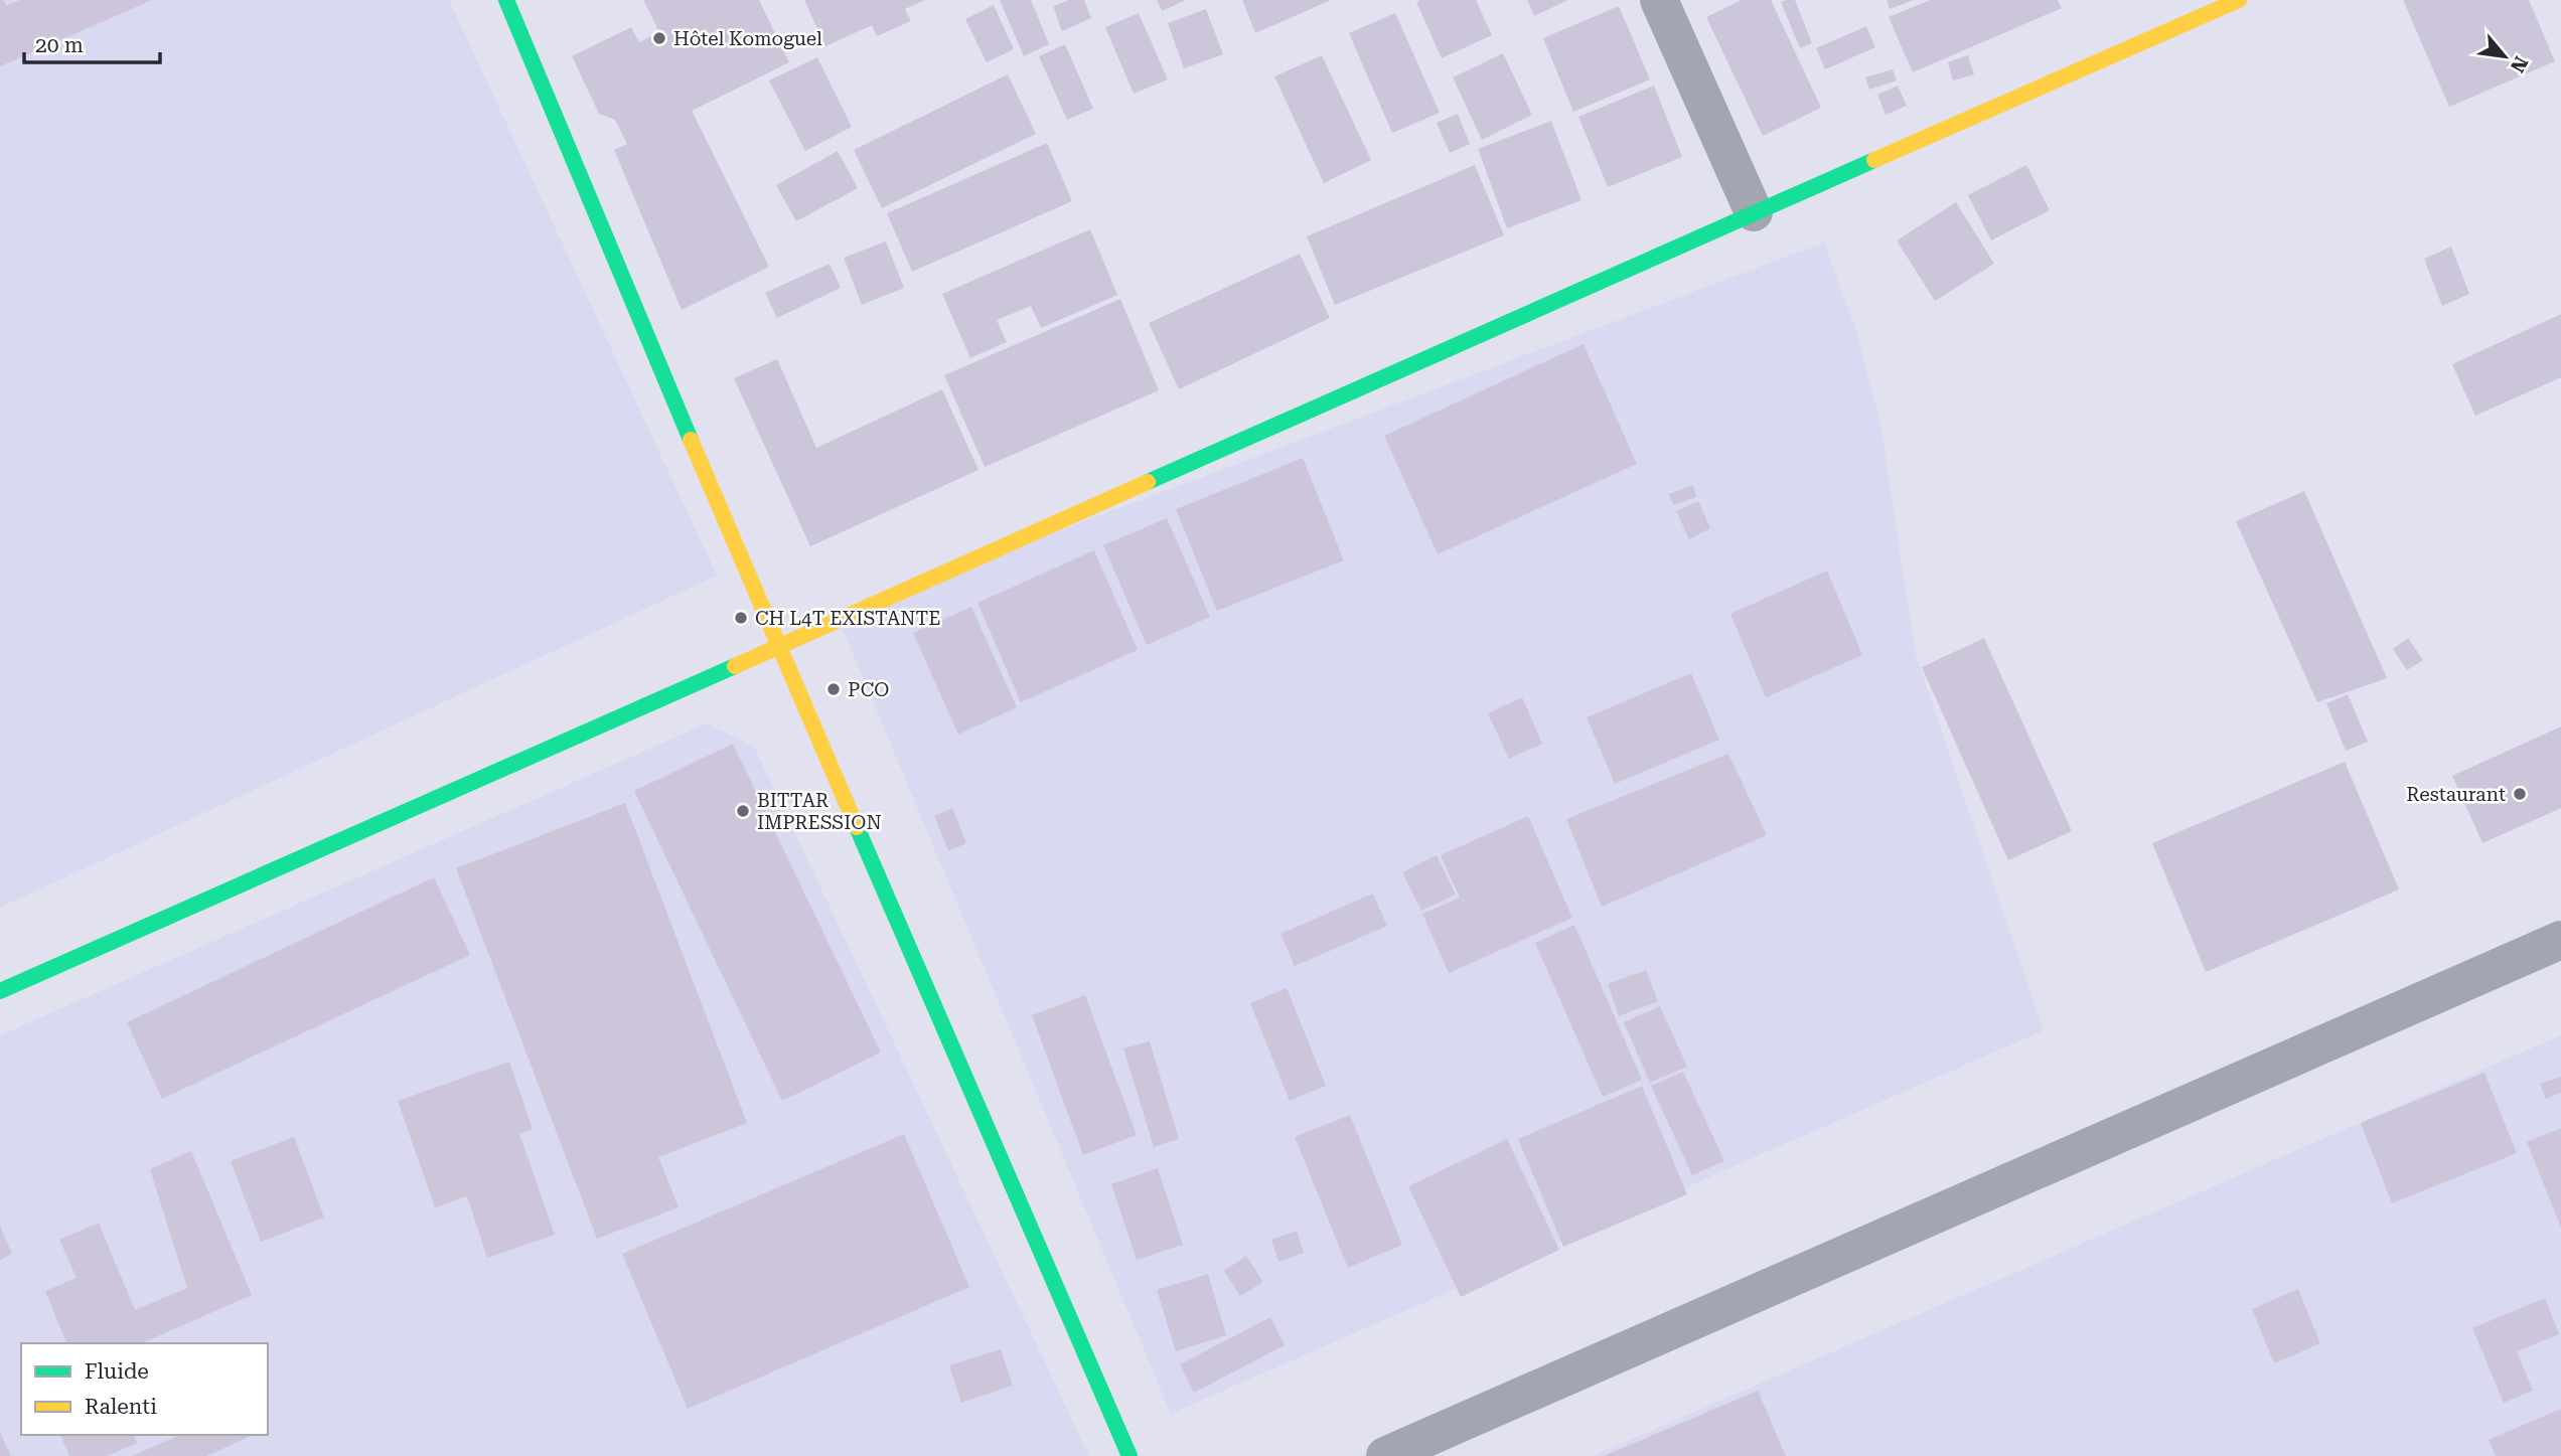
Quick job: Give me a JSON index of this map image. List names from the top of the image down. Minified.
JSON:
{"places":["Hôtel Komoguel","CH L4T EXISTANTE","PCO","Restaurant","BITTAR IMPRESSION"],"legend":["Fluide","Ralenti"],"scale_bar":"20 m","north":"bottom right"}
